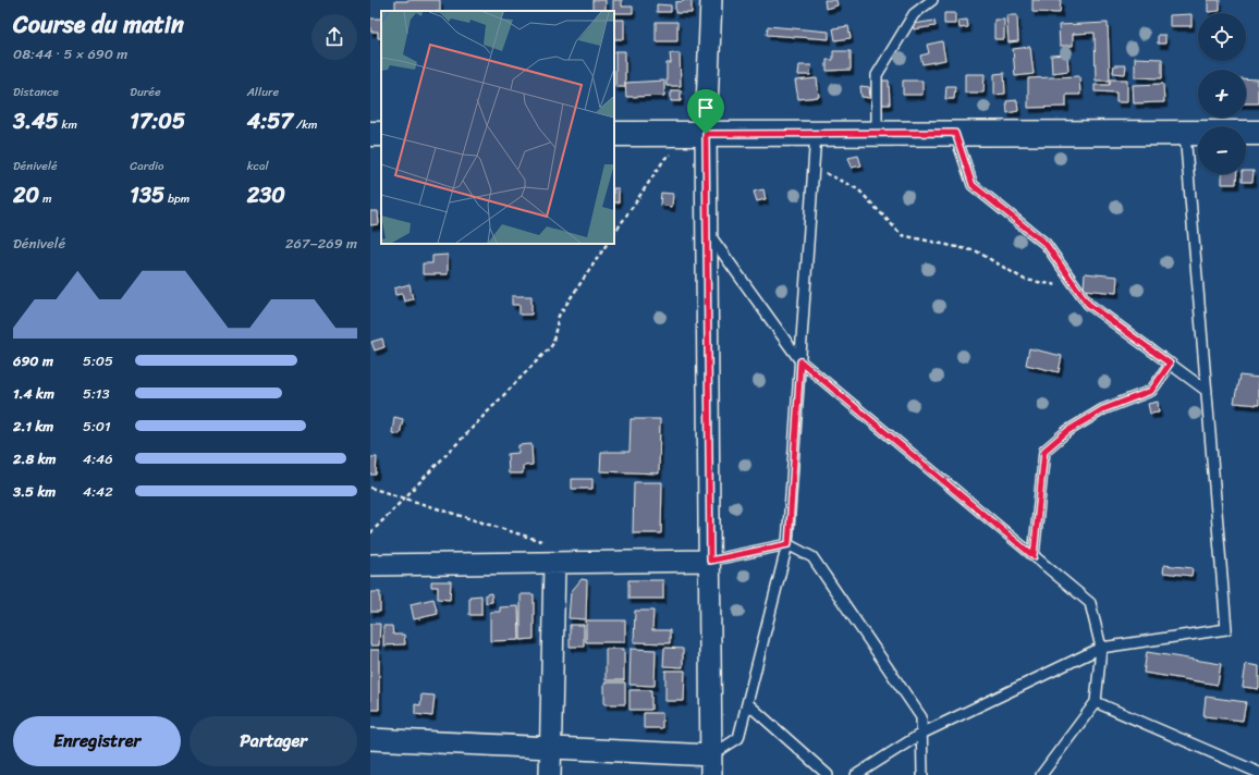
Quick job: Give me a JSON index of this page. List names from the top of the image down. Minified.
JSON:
{"page":{"heading":["Course du matin","08:44 · 5 × 690 m"],"map_buttons":["+","−"],"stats":[["Distance","3.45 km"],["Durée","17:05"],["Allure","4:57 /km"],["Dénivelé","20 m"],["Cardio","135 bpm"],["kcal","230"]],"chart":["Dénivelé","267–269 m"],"list":[{"name":"690 m","note":"5:05"},{"name":"1.4 km","note":"5:13"},{"name":"2.1 km","note":"5:01"},{"name":"2.8 km","note":"4:46"},{"name":"3.5 km","note":"4:42"}],"buttons":["Enregistrer","Partager"]}}
